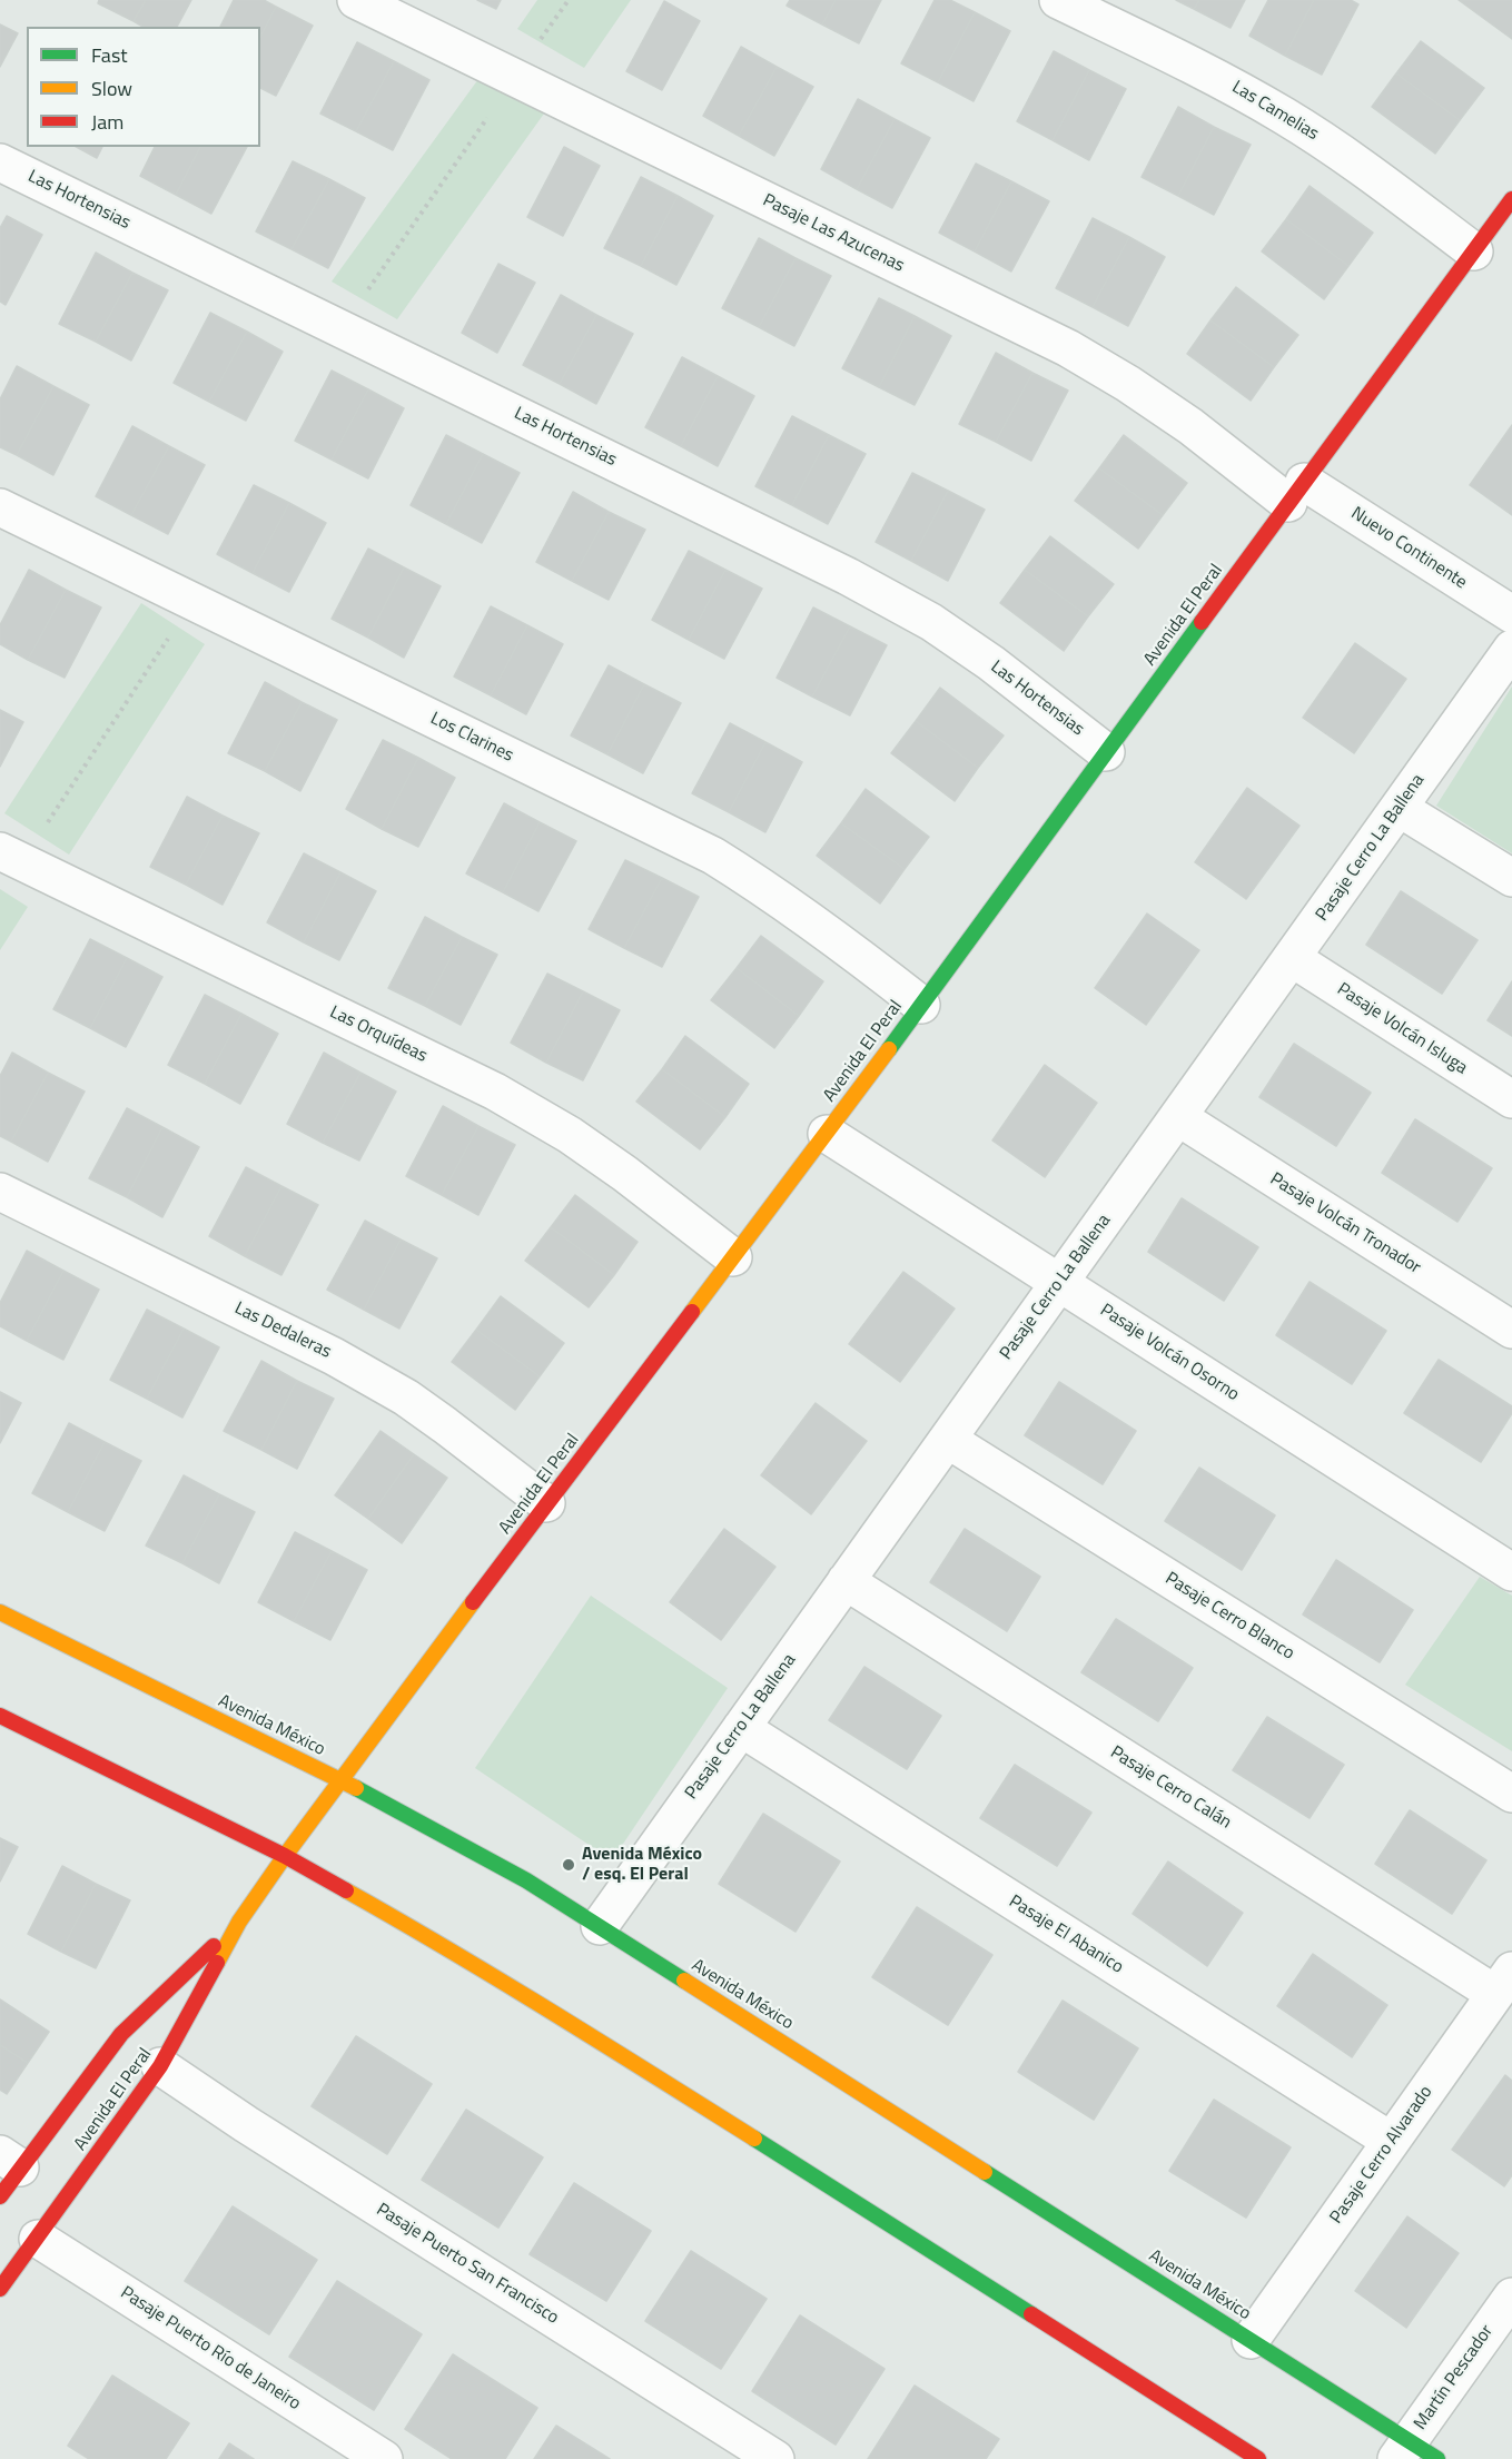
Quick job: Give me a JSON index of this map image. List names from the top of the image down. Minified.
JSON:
{"streets":{"main road":["Avenida El Peral","Avenida México"],"street":["Las Camelias","Las Hortensias","Pasaje Las Azucenas","Nuevo Continente","Los Clarines","Pasaje Cerro La Ballena","Pasaje Volcán Isluga","Las Orquídeas","Pasaje Volcán Tronador","Las Dedaleras","Pasaje Volcán Osorno","Pasaje Cerro Blanco","Pasaje Cerro Calán","Pasaje El Abanico","Pasaje Cerro Alvarado","Pasaje Puerto San Francisco","Pasaje Puerto Río de Janeiro","Martín Pescador"]},"crossings":[["Las Camelias","Avenida El Peral"],["Las Hortensias","Avenida El Peral"],["Pasaje Las Azucenas","Nuevo Continente"],["Pasaje Las Azucenas","Avenida El Peral"],["Nuevo Continente","Avenida El Peral"],["Avenida El Peral","Los Clarines"],["Avenida El Peral","Las Orquídeas"],["Avenida El Peral","Las Dedaleras"],["Avenida El Peral","Pasaje Volcán Osorno"],["Avenida El Peral","Avenida México"],["Avenida El Peral","Pasaje Puerto San Francisco"],["Avenida El Peral","Pasaje Puerto Río de Janeiro"],["Pasaje Cerro La Ballena","Pasaje Volcán Isluga"],["Pasaje Cerro La Ballena","Pasaje Volcán Tronador"],["Pasaje Cerro La Ballena","Pasaje Volcán Osorno"],["Pasaje Cerro La Ballena","Pasaje Cerro Blanco"],["Pasaje Cerro La Ballena","Avenida México"],["Pasaje Cerro La Ballena","Pasaje Cerro Calán"],["Pasaje Cerro La Ballena","Pasaje El Abanico"],["Avenida México","Pasaje Cerro Alvarado"],["Avenida México","Martín Pescador"],["Pasaje Cerro Calán","Pasaje Cerro Alvarado"],["Pasaje El Abanico","Pasaje Cerro Alvarado"]],"places":["Avenida México / esq. El Peral"],"legend":["Fast","Slow","Jam"]}
